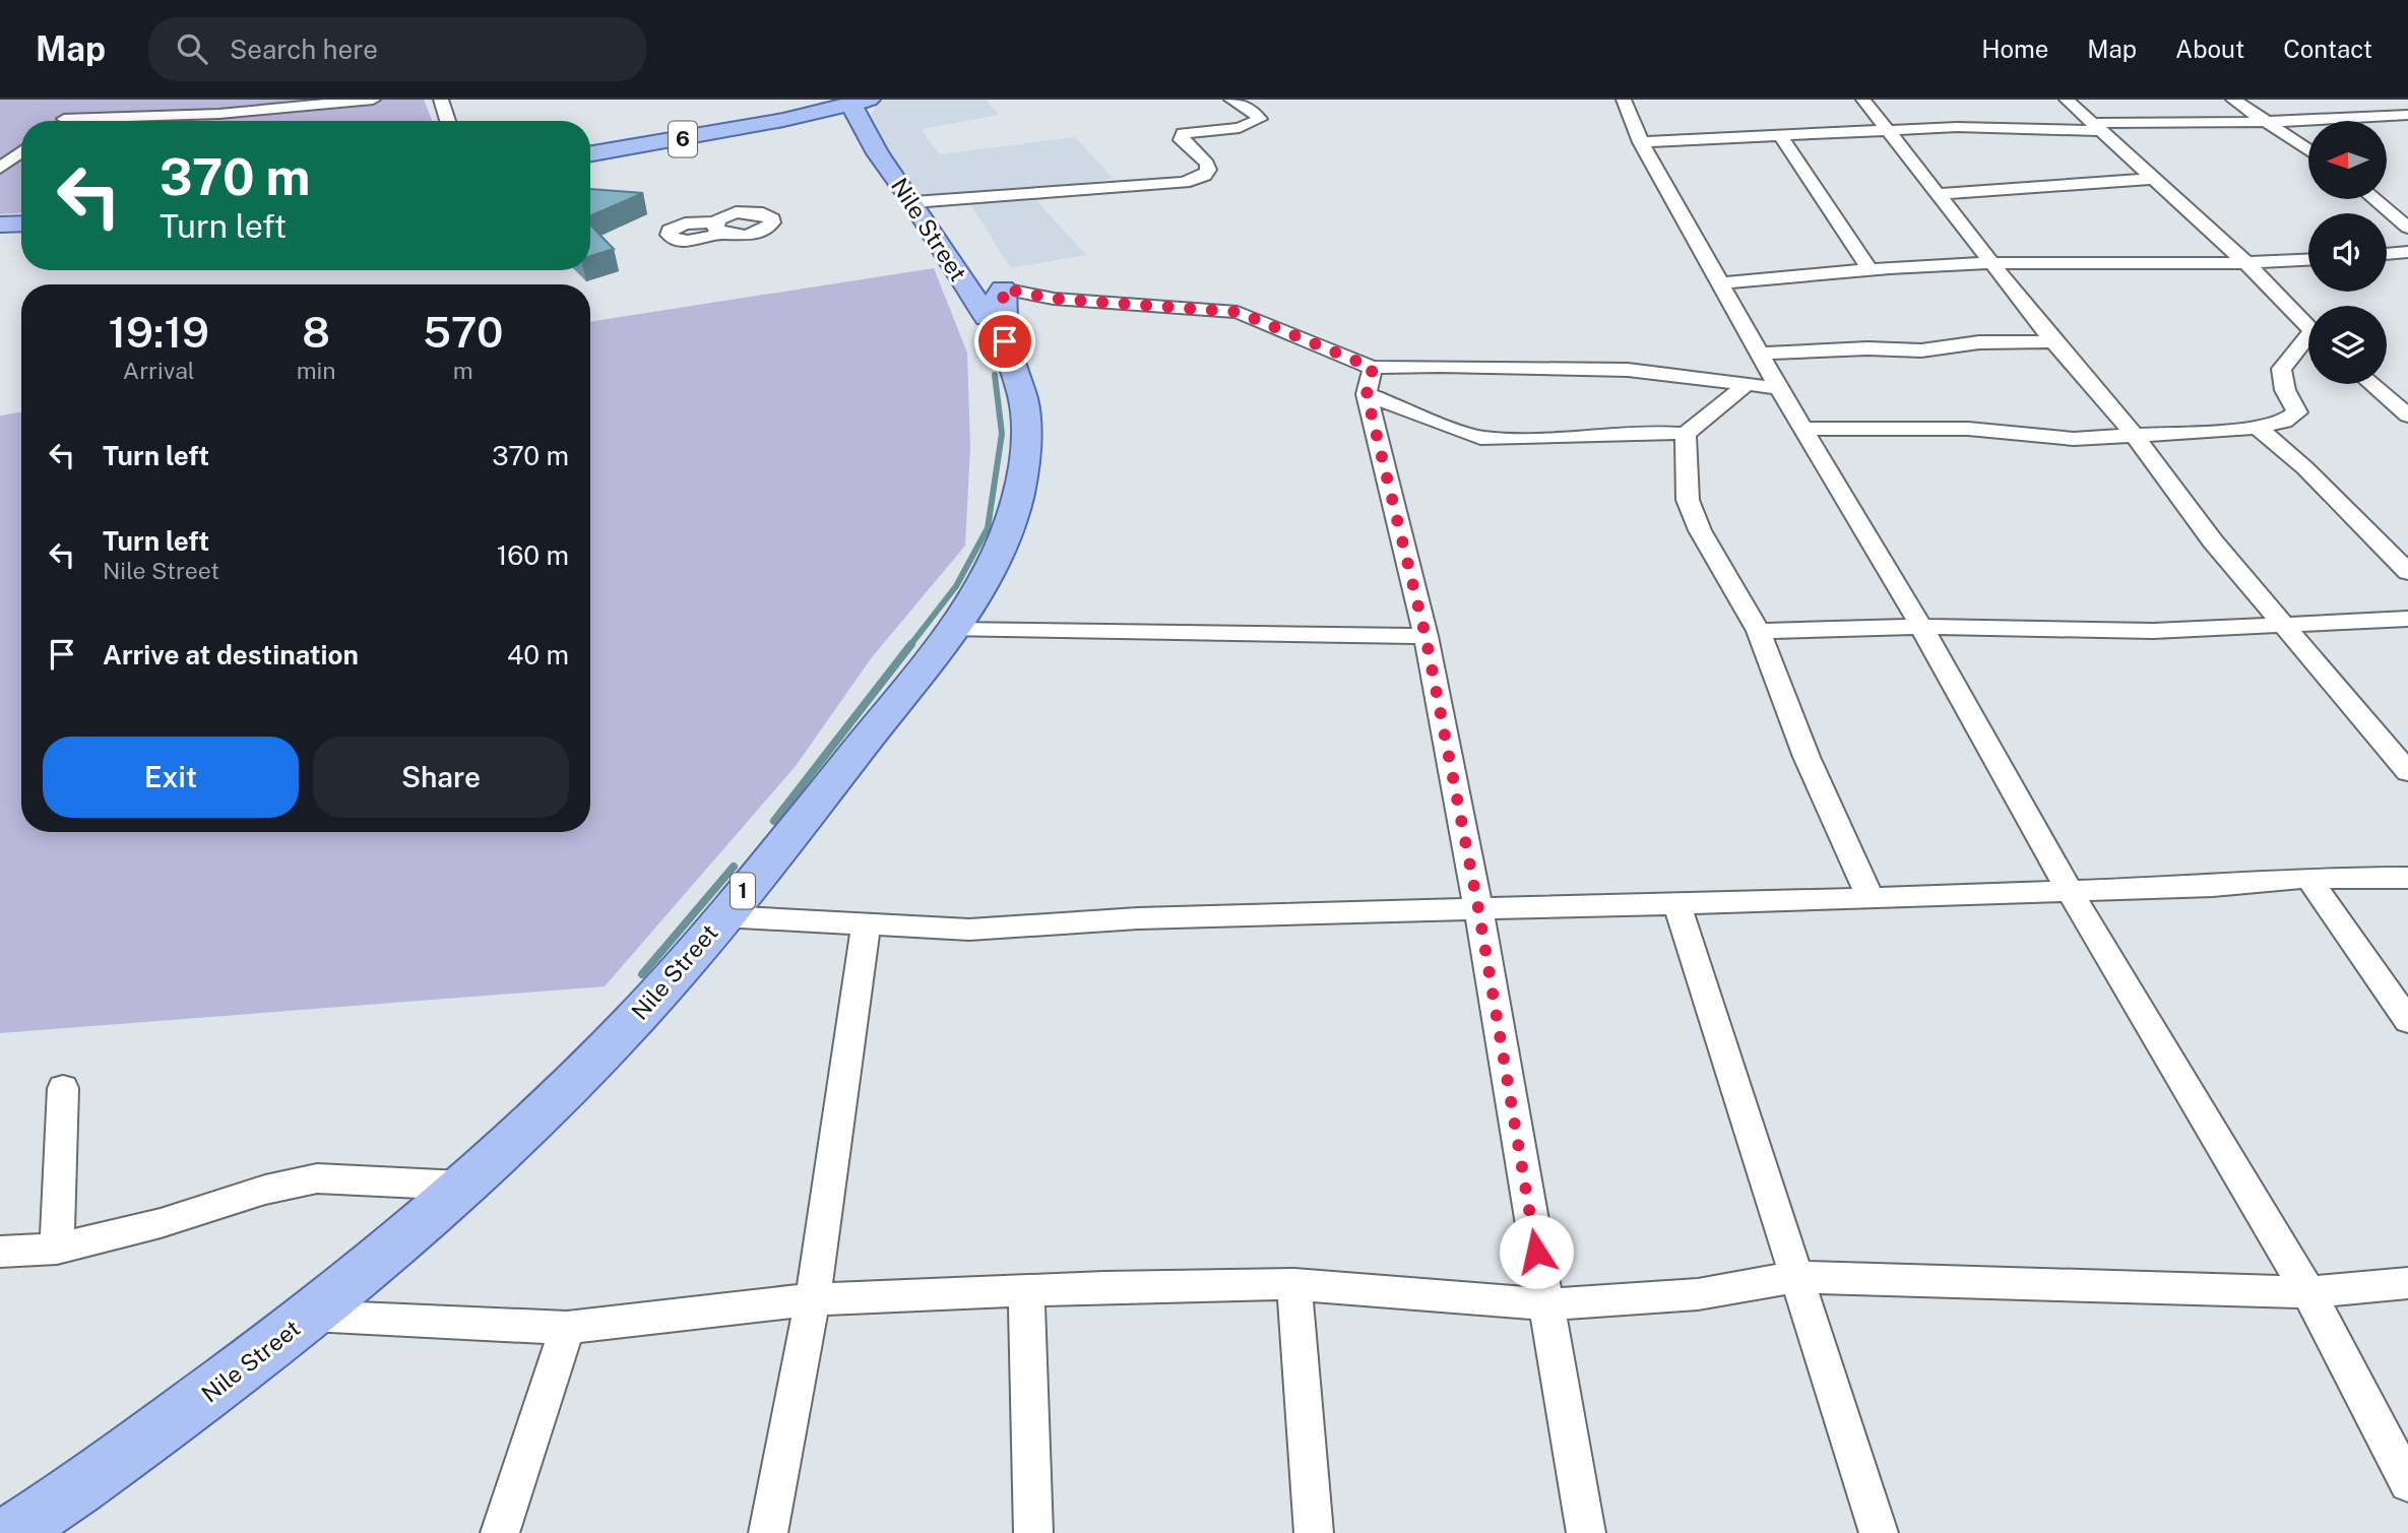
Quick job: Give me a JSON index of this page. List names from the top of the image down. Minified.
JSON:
{"streets":{"main road":["6","Nile Street","1"]},"crossings":[["6","Nile Street"]],"north":"left","page":{"header":"Map","search":"Search here","nav":["Home","Map","About","Contact"],"turn":["370 m","Turn left"],"eta":["19:19","Arrival","8","min","570","m"],"list":[{"name":"Turn left","value":"370 m"},{"name":"Turn left","note":"Nile Street","value":"160 m"},{"name":"Arrive at destination","value":"40 m"}],"buttons":["Exit","Share"]}}
